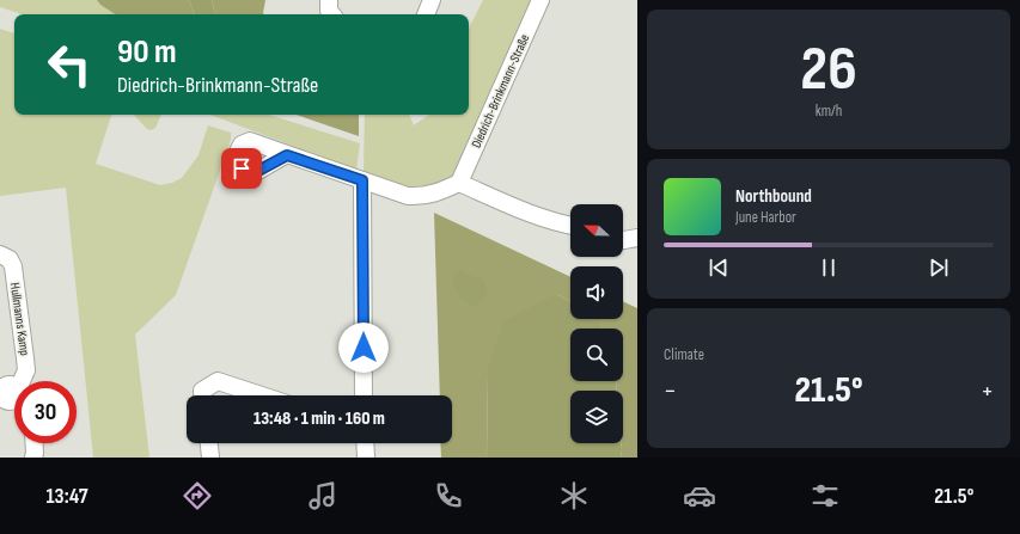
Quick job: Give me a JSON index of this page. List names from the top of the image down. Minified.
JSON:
{"streets":{"street":["Diedrich-Brinkmann-Straße","Hullmanns Kamp"]},"north":"left","page":{"tile":[["26","km/h"],"Climate"],"turn":["90 m","Diedrich-Brinkmann-Straße"],"song":["Northbound","June Harbor"],"heat":["−","21.5°","+"],"limit":"30","trip":"13:48 · 1 min · 160 m","tabs":["13:47","21.5°"]}}
